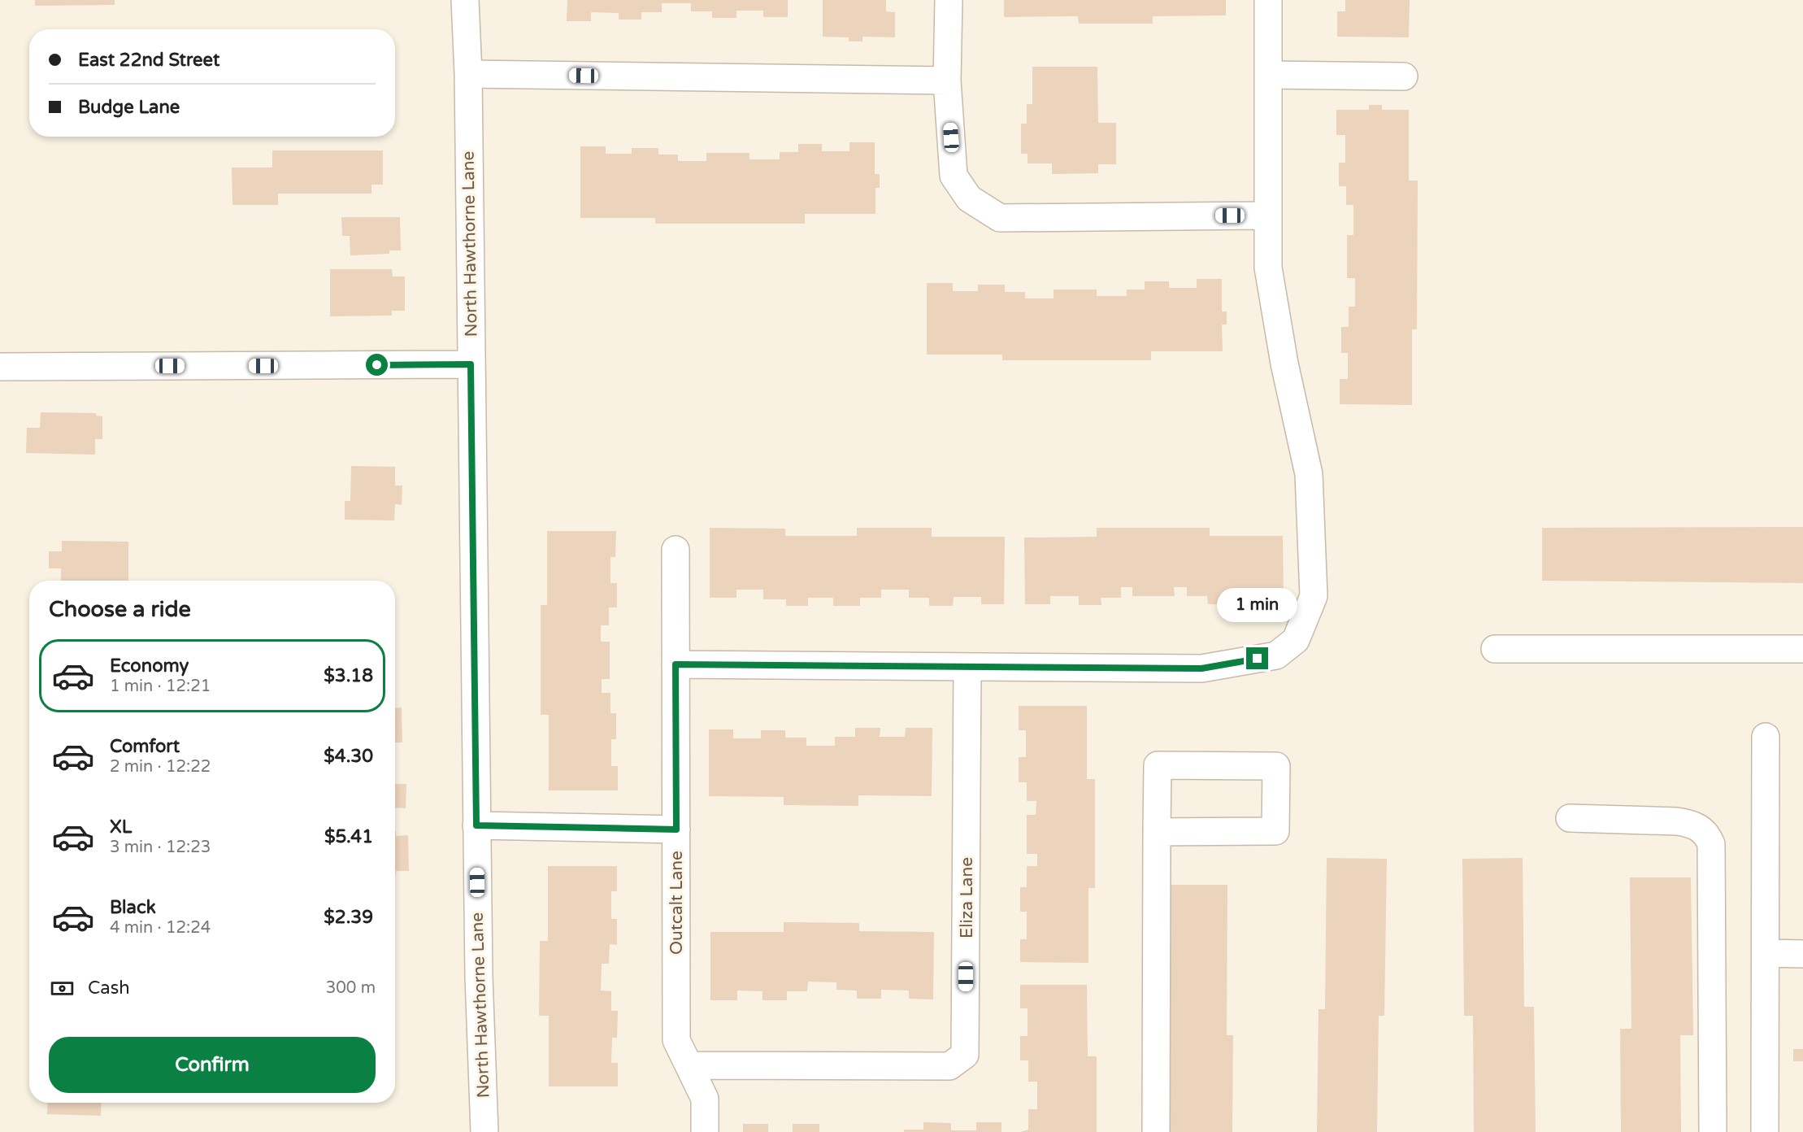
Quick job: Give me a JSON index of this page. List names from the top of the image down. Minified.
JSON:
{"streets":{"street":["North Hawthorne Lane","Eliza Lane","Outcalt Lane"]},"crossings":[["Eliza Lane","Outcalt Lane"]],"page":{"banner":["East 22nd Street","Budge Lane"],"heading":"Choose a ride","bubble":"1 min","list":[{"name":"Economy","note":"1 min · 12:21","value":"$3.18"},{"name":"Comfort","note":"2 min · 12:22","value":"$4.30"},{"name":"XL","note":"3 min · 12:23","value":"$5.41"},{"name":"Black","note":"4 min · 12:24","value":"$2.39"}],"pay":["Cash","300 m"],"buttons":"Confirm"}}
